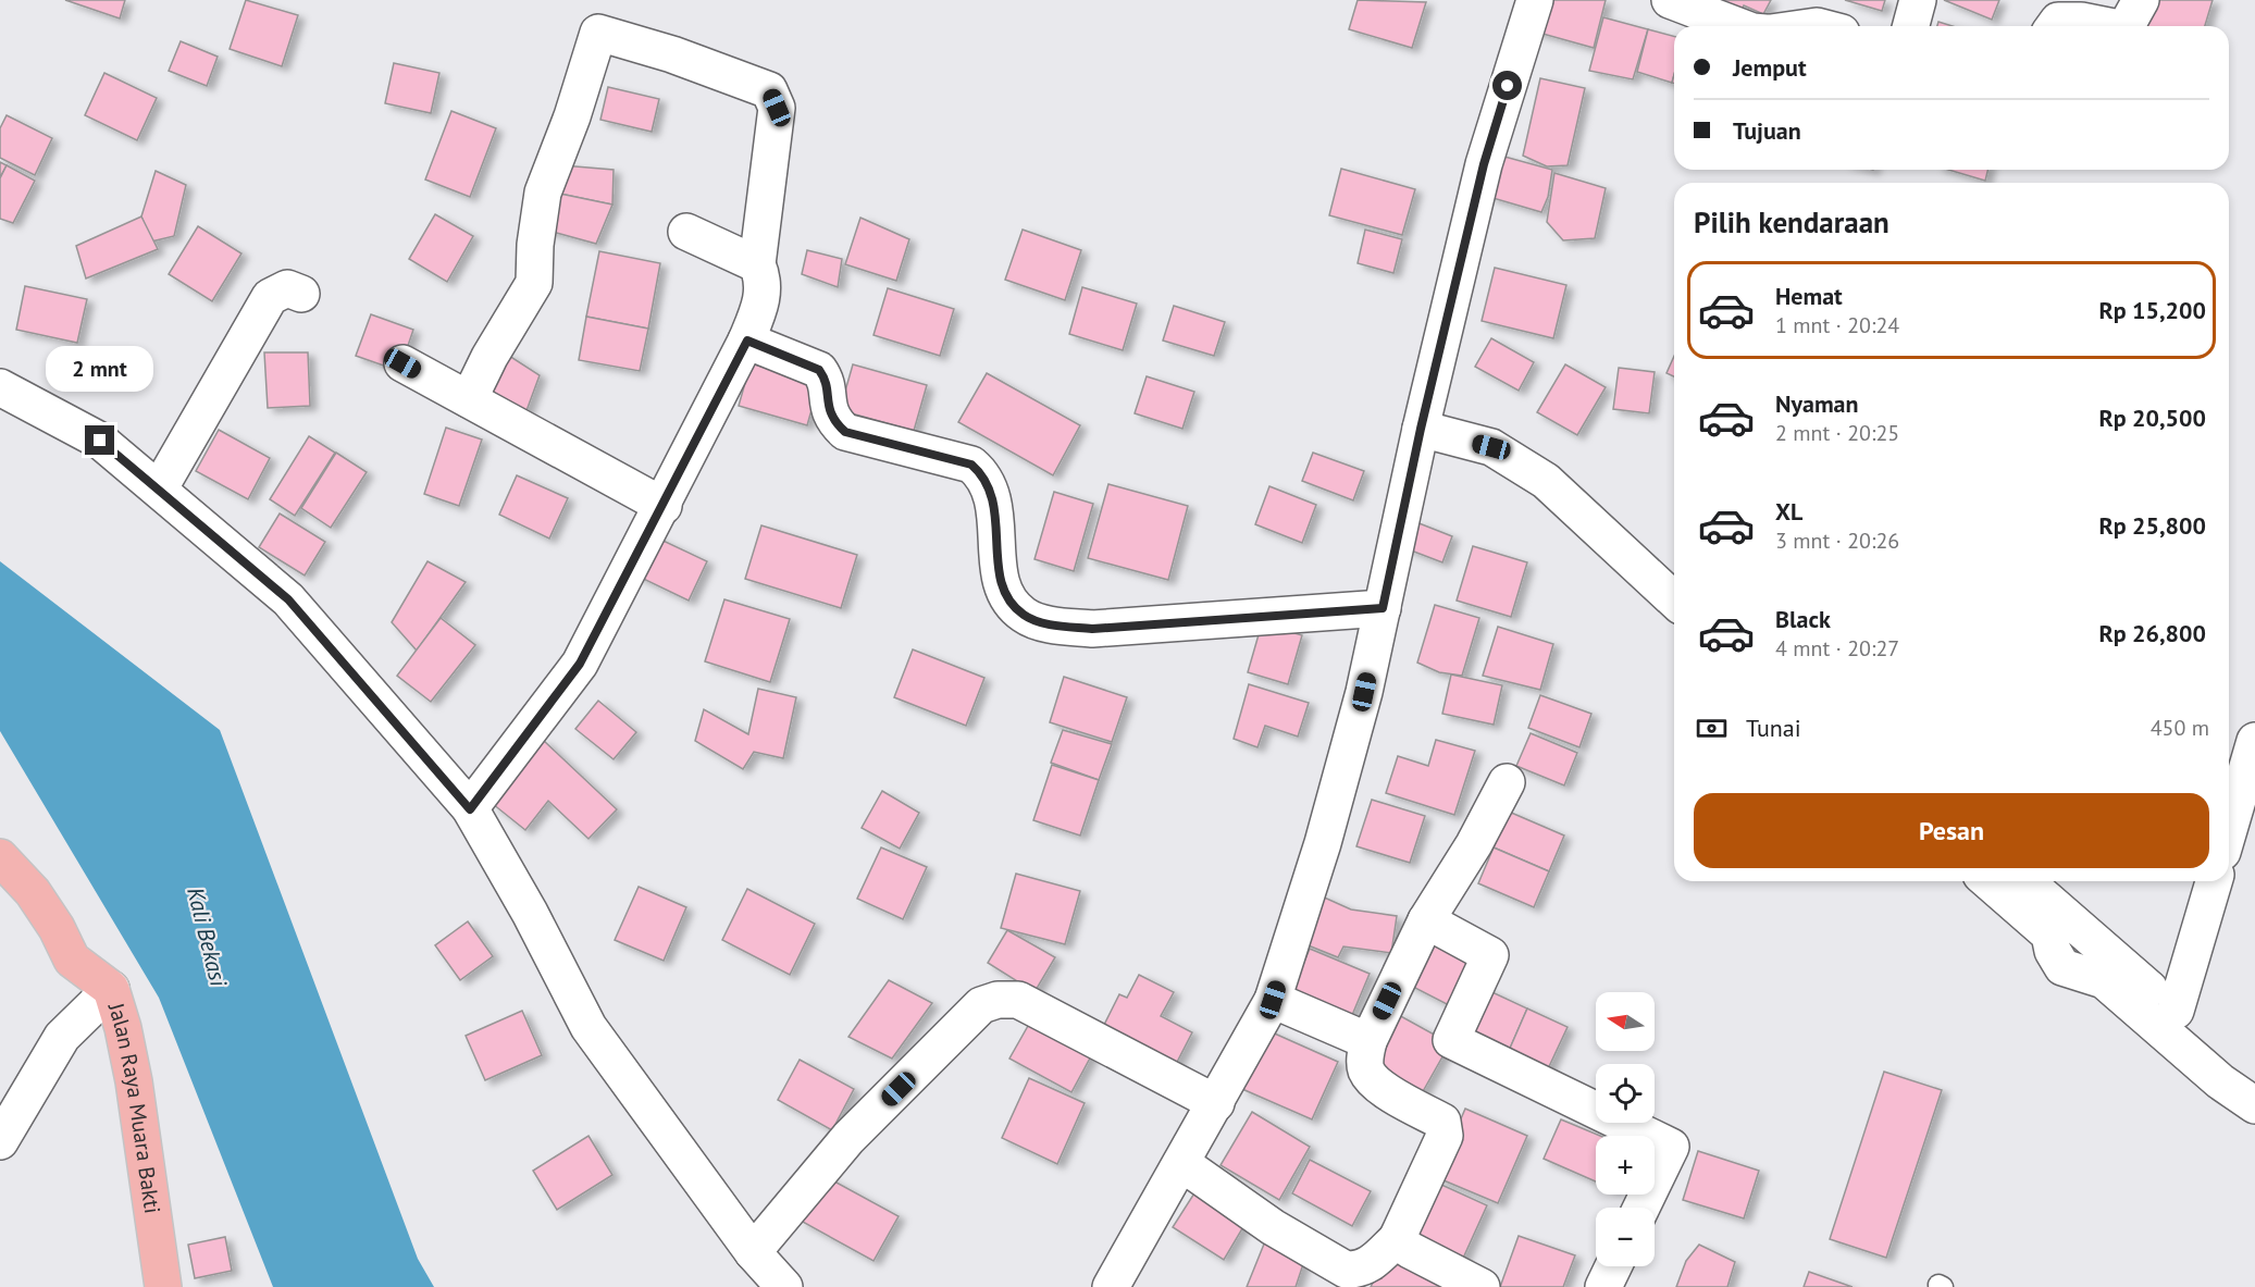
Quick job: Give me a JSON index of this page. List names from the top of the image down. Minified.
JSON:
{"streets":{"main road":["Jalan Raya Muara Bakti"]},"water":["Kali Bekasi"],"north":"left","page":{"banner":["Jemput","Tujuan"],"heading":"Pilih kendaraan","list":[{"name":"Hemat","note":"1 mnt · 20:24","value":"Rp 15,200"},{"name":"Nyaman","note":"2 mnt · 20:25","value":"Rp 20,500"},{"name":"XL","note":"3 mnt · 20:26","value":"Rp 25,800"},{"name":"Black","note":"4 mnt · 20:27","value":"Rp 26,800"}],"bubble":"2 mnt","pay":["Tunai","450 m"],"buttons":"Pesan","map_buttons":["+","−"]}}
